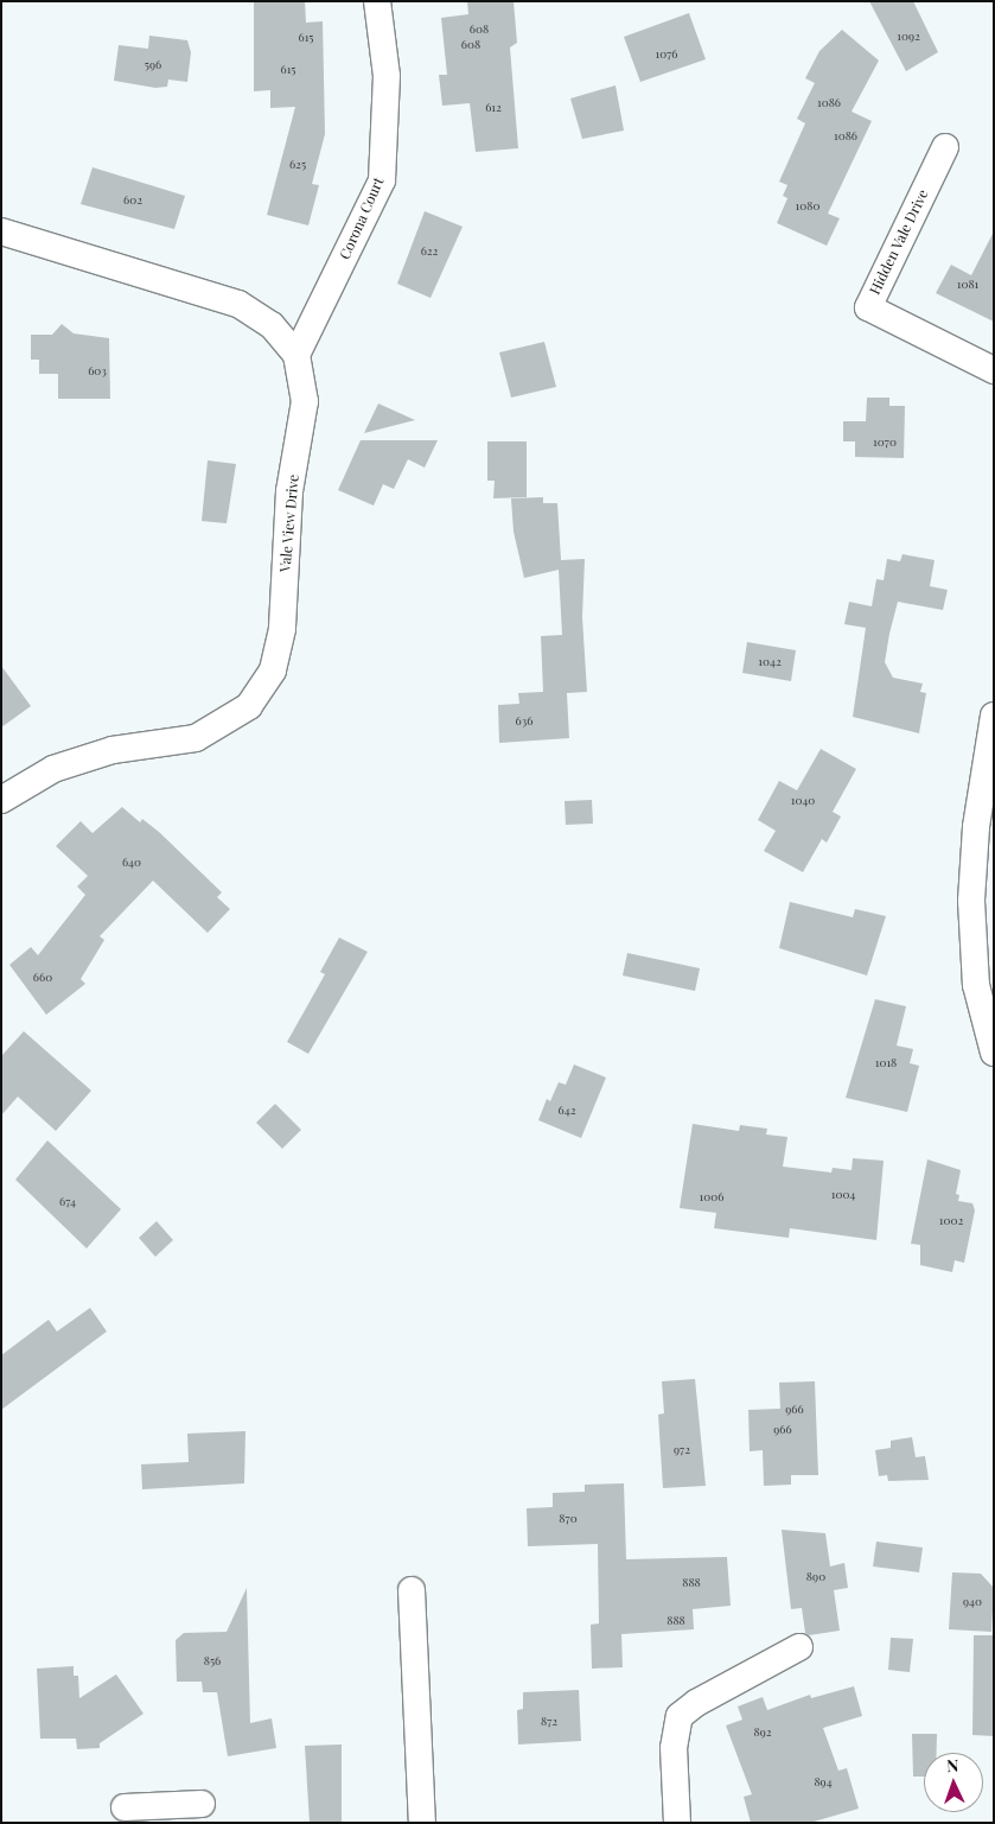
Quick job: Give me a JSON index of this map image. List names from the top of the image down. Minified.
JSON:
{"streets":{"street":["Corona Court","Hidden Vale Drive","Vale View Drive"]},"crossings":[["Corona Court","Vale View Drive"]],"house_numbers":["608","1092","615","608","1076","596","615","1086","612","1086","625","602","1080","622","1081","603","1070","1042","636","1040","640","660","1018","642","1004","1006","674","1002","966","966","972","870","890","888","940","888","856","872","892","894"],"north":"top"}
